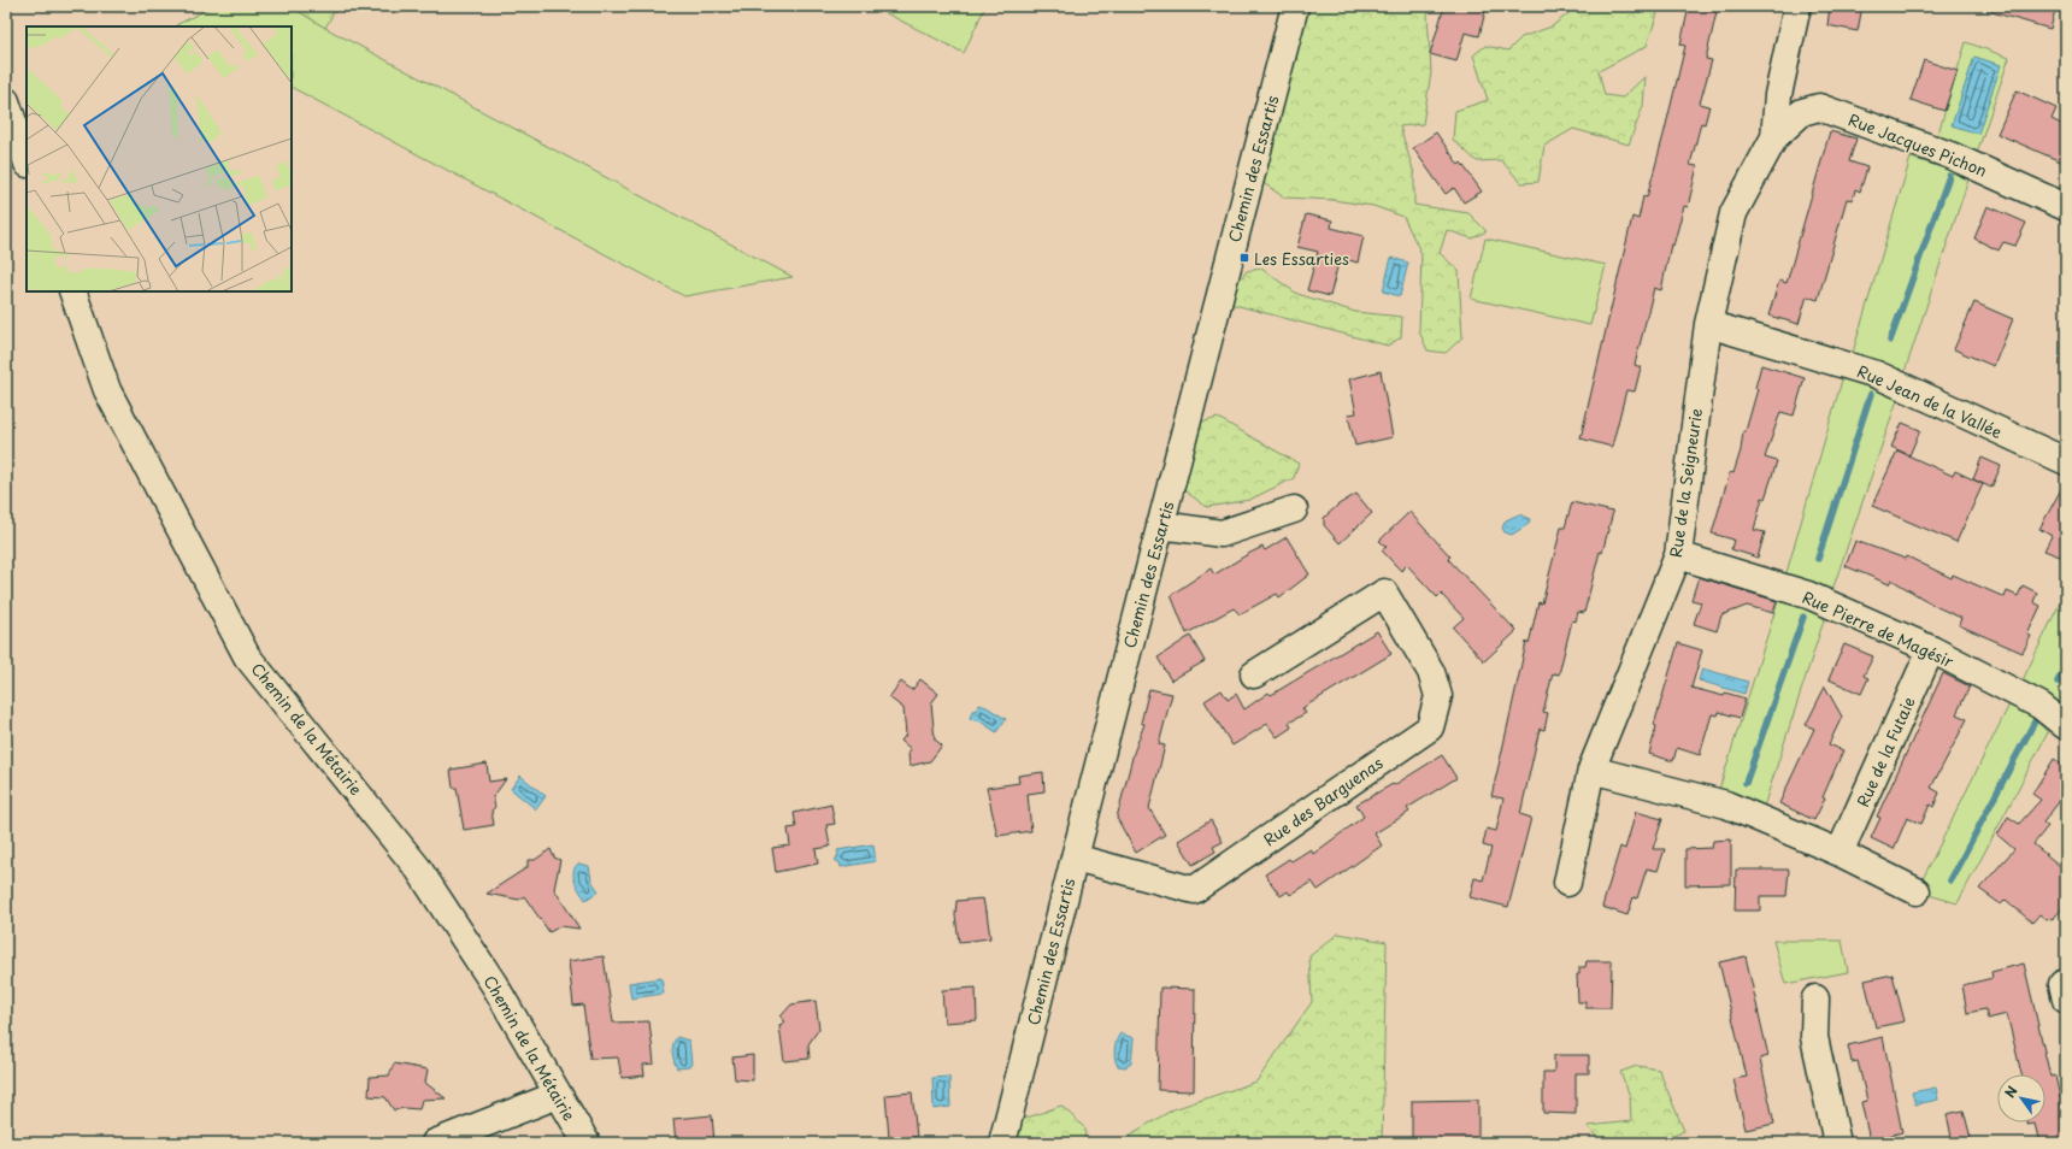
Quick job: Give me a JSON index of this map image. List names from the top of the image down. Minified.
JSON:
{"streets":{"street":["Rue Jacques Pichon","Chemin des Essartis","Rue Jean de la Vallée","Rue de la Seigneurie","Rue Pierre de Magésir","Chemin de la Métairie","Rue de la Futaie","Rue des Barguenas"]},"crossings":[["Rue Jacques Pichon","Rue de la Seigneurie"],["Chemin des Essartis","Rue des Barguenas"],["Rue Jean de la Vallée","Rue de la Seigneurie"],["Rue de la Seigneurie","Rue Pierre de Magésir"],["Rue Pierre de Magésir","Rue de la Futaie"]],"places":{"transit":["Les Essarties"]},"north":"top left"}
